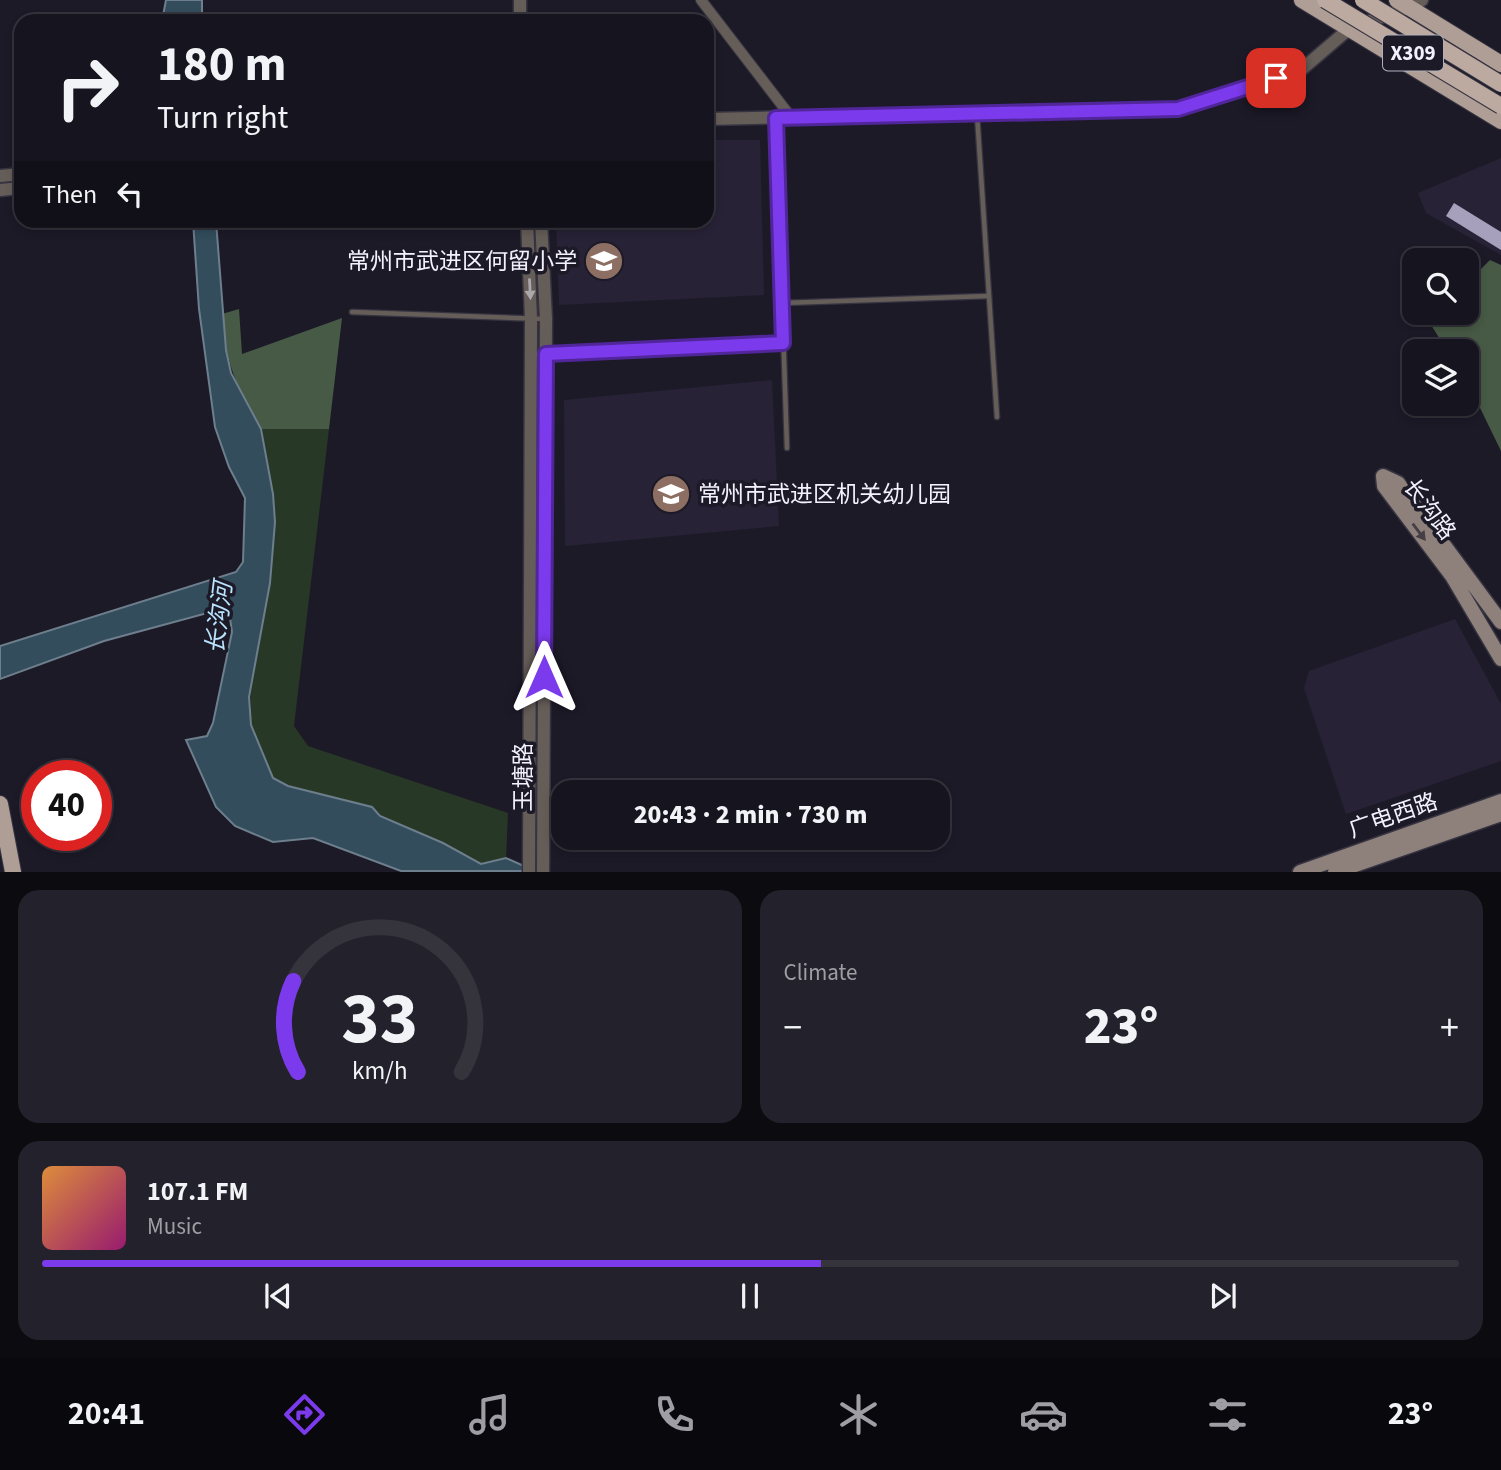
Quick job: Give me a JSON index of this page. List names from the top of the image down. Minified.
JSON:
{"streets":{"highway":["X309"],"main road":["长沟路","广电西路"],"street":["玉塘路"]},"water":["长沟河"],"places":{"school or university":["常州市武进区何留小学","常州市武进区机关幼儿园"]},"page":{"turn":["180 m","Turn right"],"then":"Then","limit":"40","trip":"20:43 · 2 min · 730 m","tile":"Climate","heat":["−","23°","+"],"song":["107.1 FM","Music"],"tabs":["20:41","23°"],"gauge":["33","km/h"]}}
